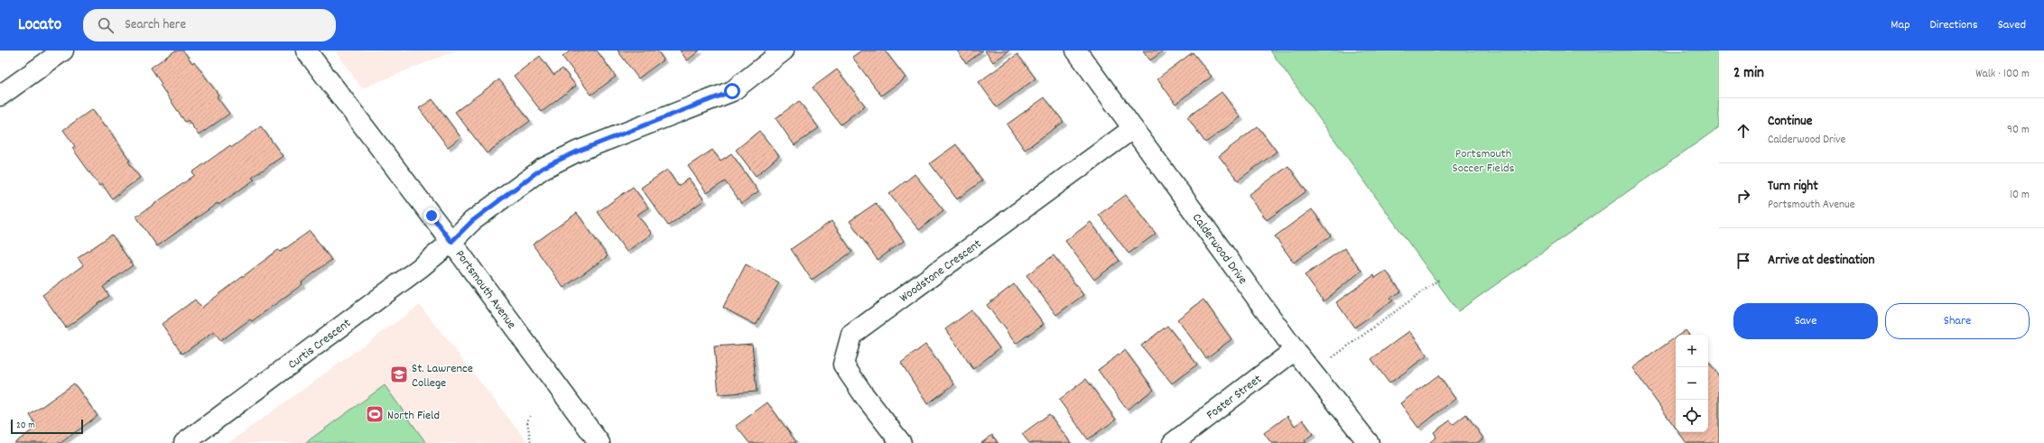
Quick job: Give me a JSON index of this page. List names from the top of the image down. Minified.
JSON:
{"streets":{"street":["Calderwood Drive","Woodstone Crescent","Portsmouth Avenue","Curtis Crescent","Foster Street"]},"crossings":[["Calderwood Drive","Woodstone Crescent"],["Calderwood Drive","Foster Street"],["Portsmouth Avenue","Curtis Crescent"]],"parks":["Portsmouth Soccer Fields"],"places":{"school or university":["St. Lawrence College"],"sports":["North Field"]},"scale_bar":"20 m","page":{"header":"Locato","search":"Search here","nav":["Map","Directions","Saved"],"heading":["2 min","Walk · 100 m"],"list":[["Continue","Calderwood Drive","90 m"],["Turn right","Portsmouth Avenue","10 m"],"Arrive at destination"],"buttons":["Save","Share"],"map_buttons":["+","−"],"scale":"20 m"}}
